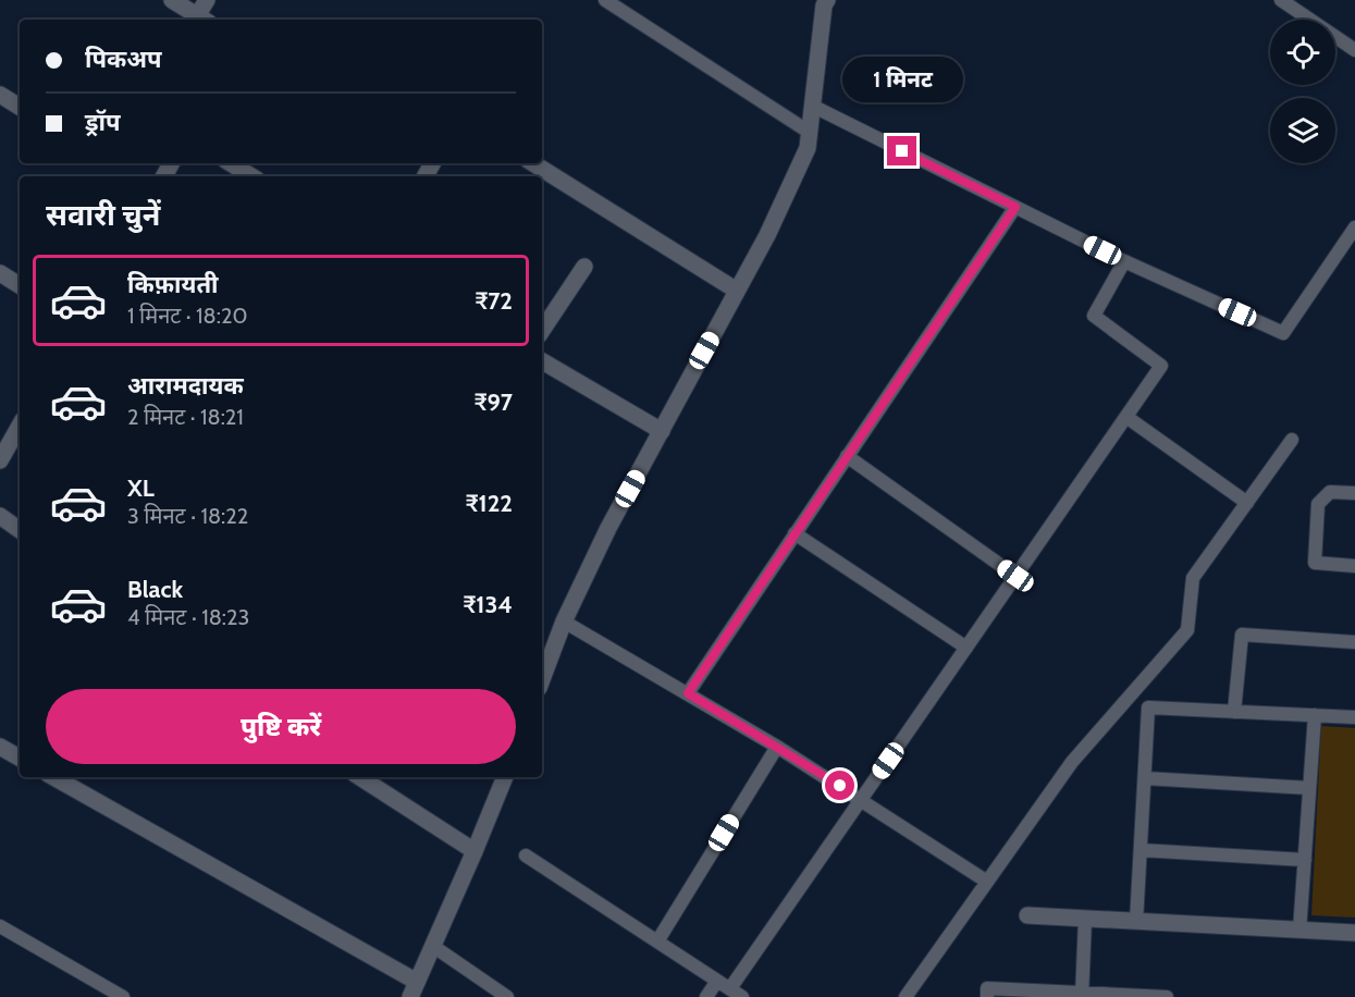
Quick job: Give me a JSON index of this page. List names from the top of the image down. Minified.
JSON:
{"page":{"banner":["पिकअप","ड्रॉप"],"bubble":"1 मिनट","heading":"सवारी चुनें","list":[{"name":"किफ़ायती","note":"1 मिनट · 18:20","value":"₹72"},{"name":"आरामदायक","note":"2 मिनट · 18:21","value":"₹97"},{"name":"XL","note":"3 मिनट · 18:22","value":"₹122"},{"name":"Black","note":"4 मिनट · 18:23","value":"₹134"}],"buttons":"पुष्टि करें"}}
